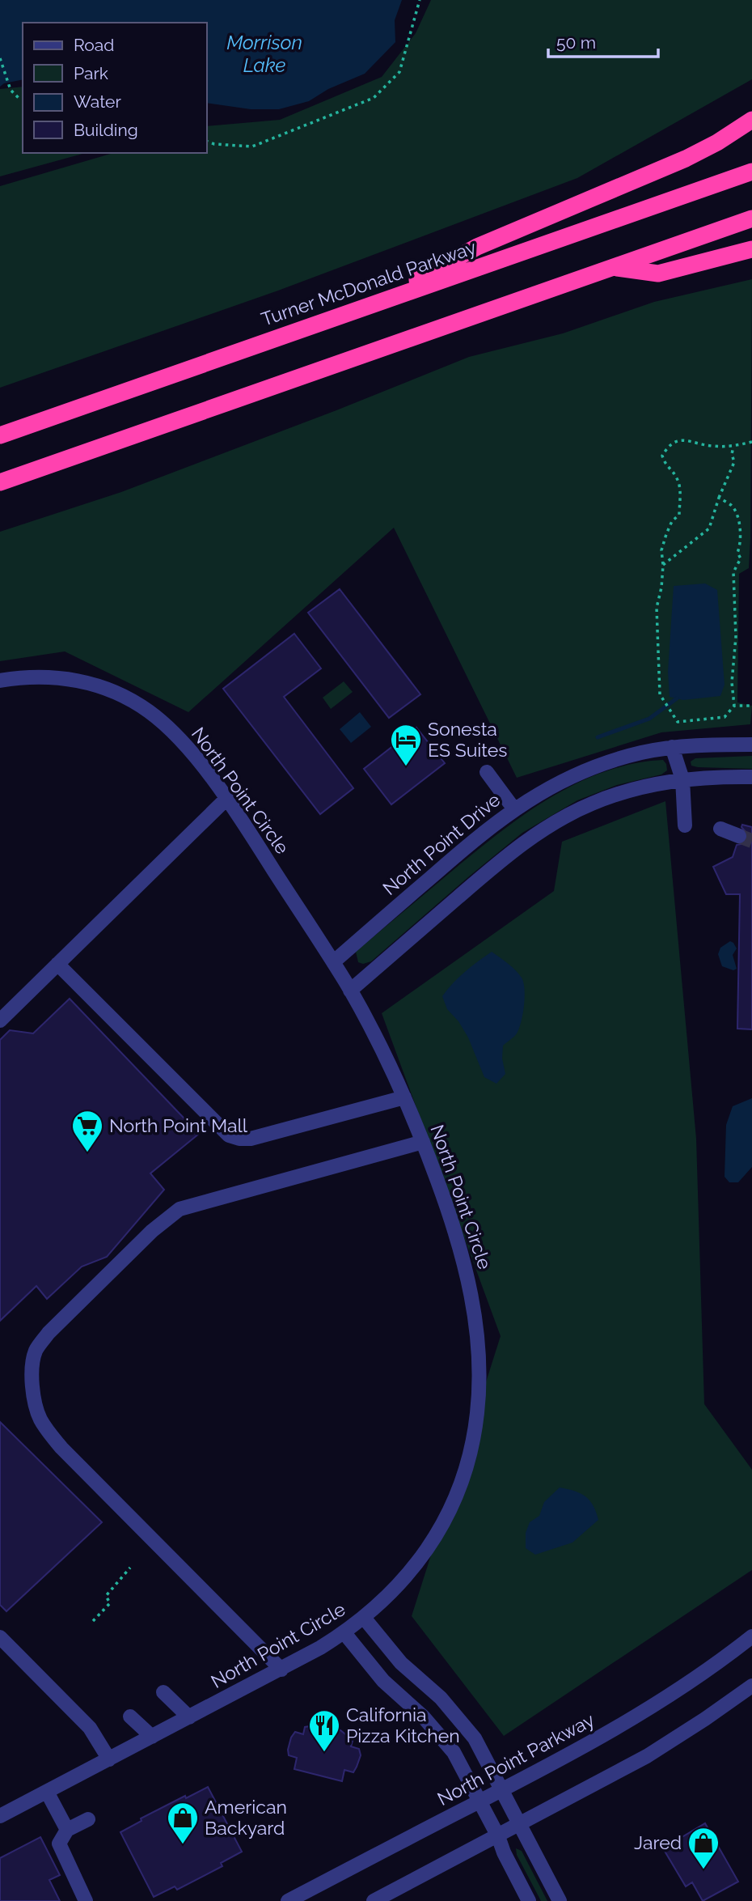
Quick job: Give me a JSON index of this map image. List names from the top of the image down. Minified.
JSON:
{"streets":{"highway":["Turner McDonald Parkway"],"street":["North Point Circle","North Point Drive","North Point Parkway"]},"crossings":[["North Point Circle","North Point Drive"]],"water":["Morrison Lake"],"places":{"hotel":["Sonesta ES Suites"],"supermarket":["North Point Mall"],"restaurant":["California Pizza Kitchen"],"shop":["American Backyard","Jared"]},"legend":["Road","Park","Water","Building"],"scale_bar":"50 m"}
